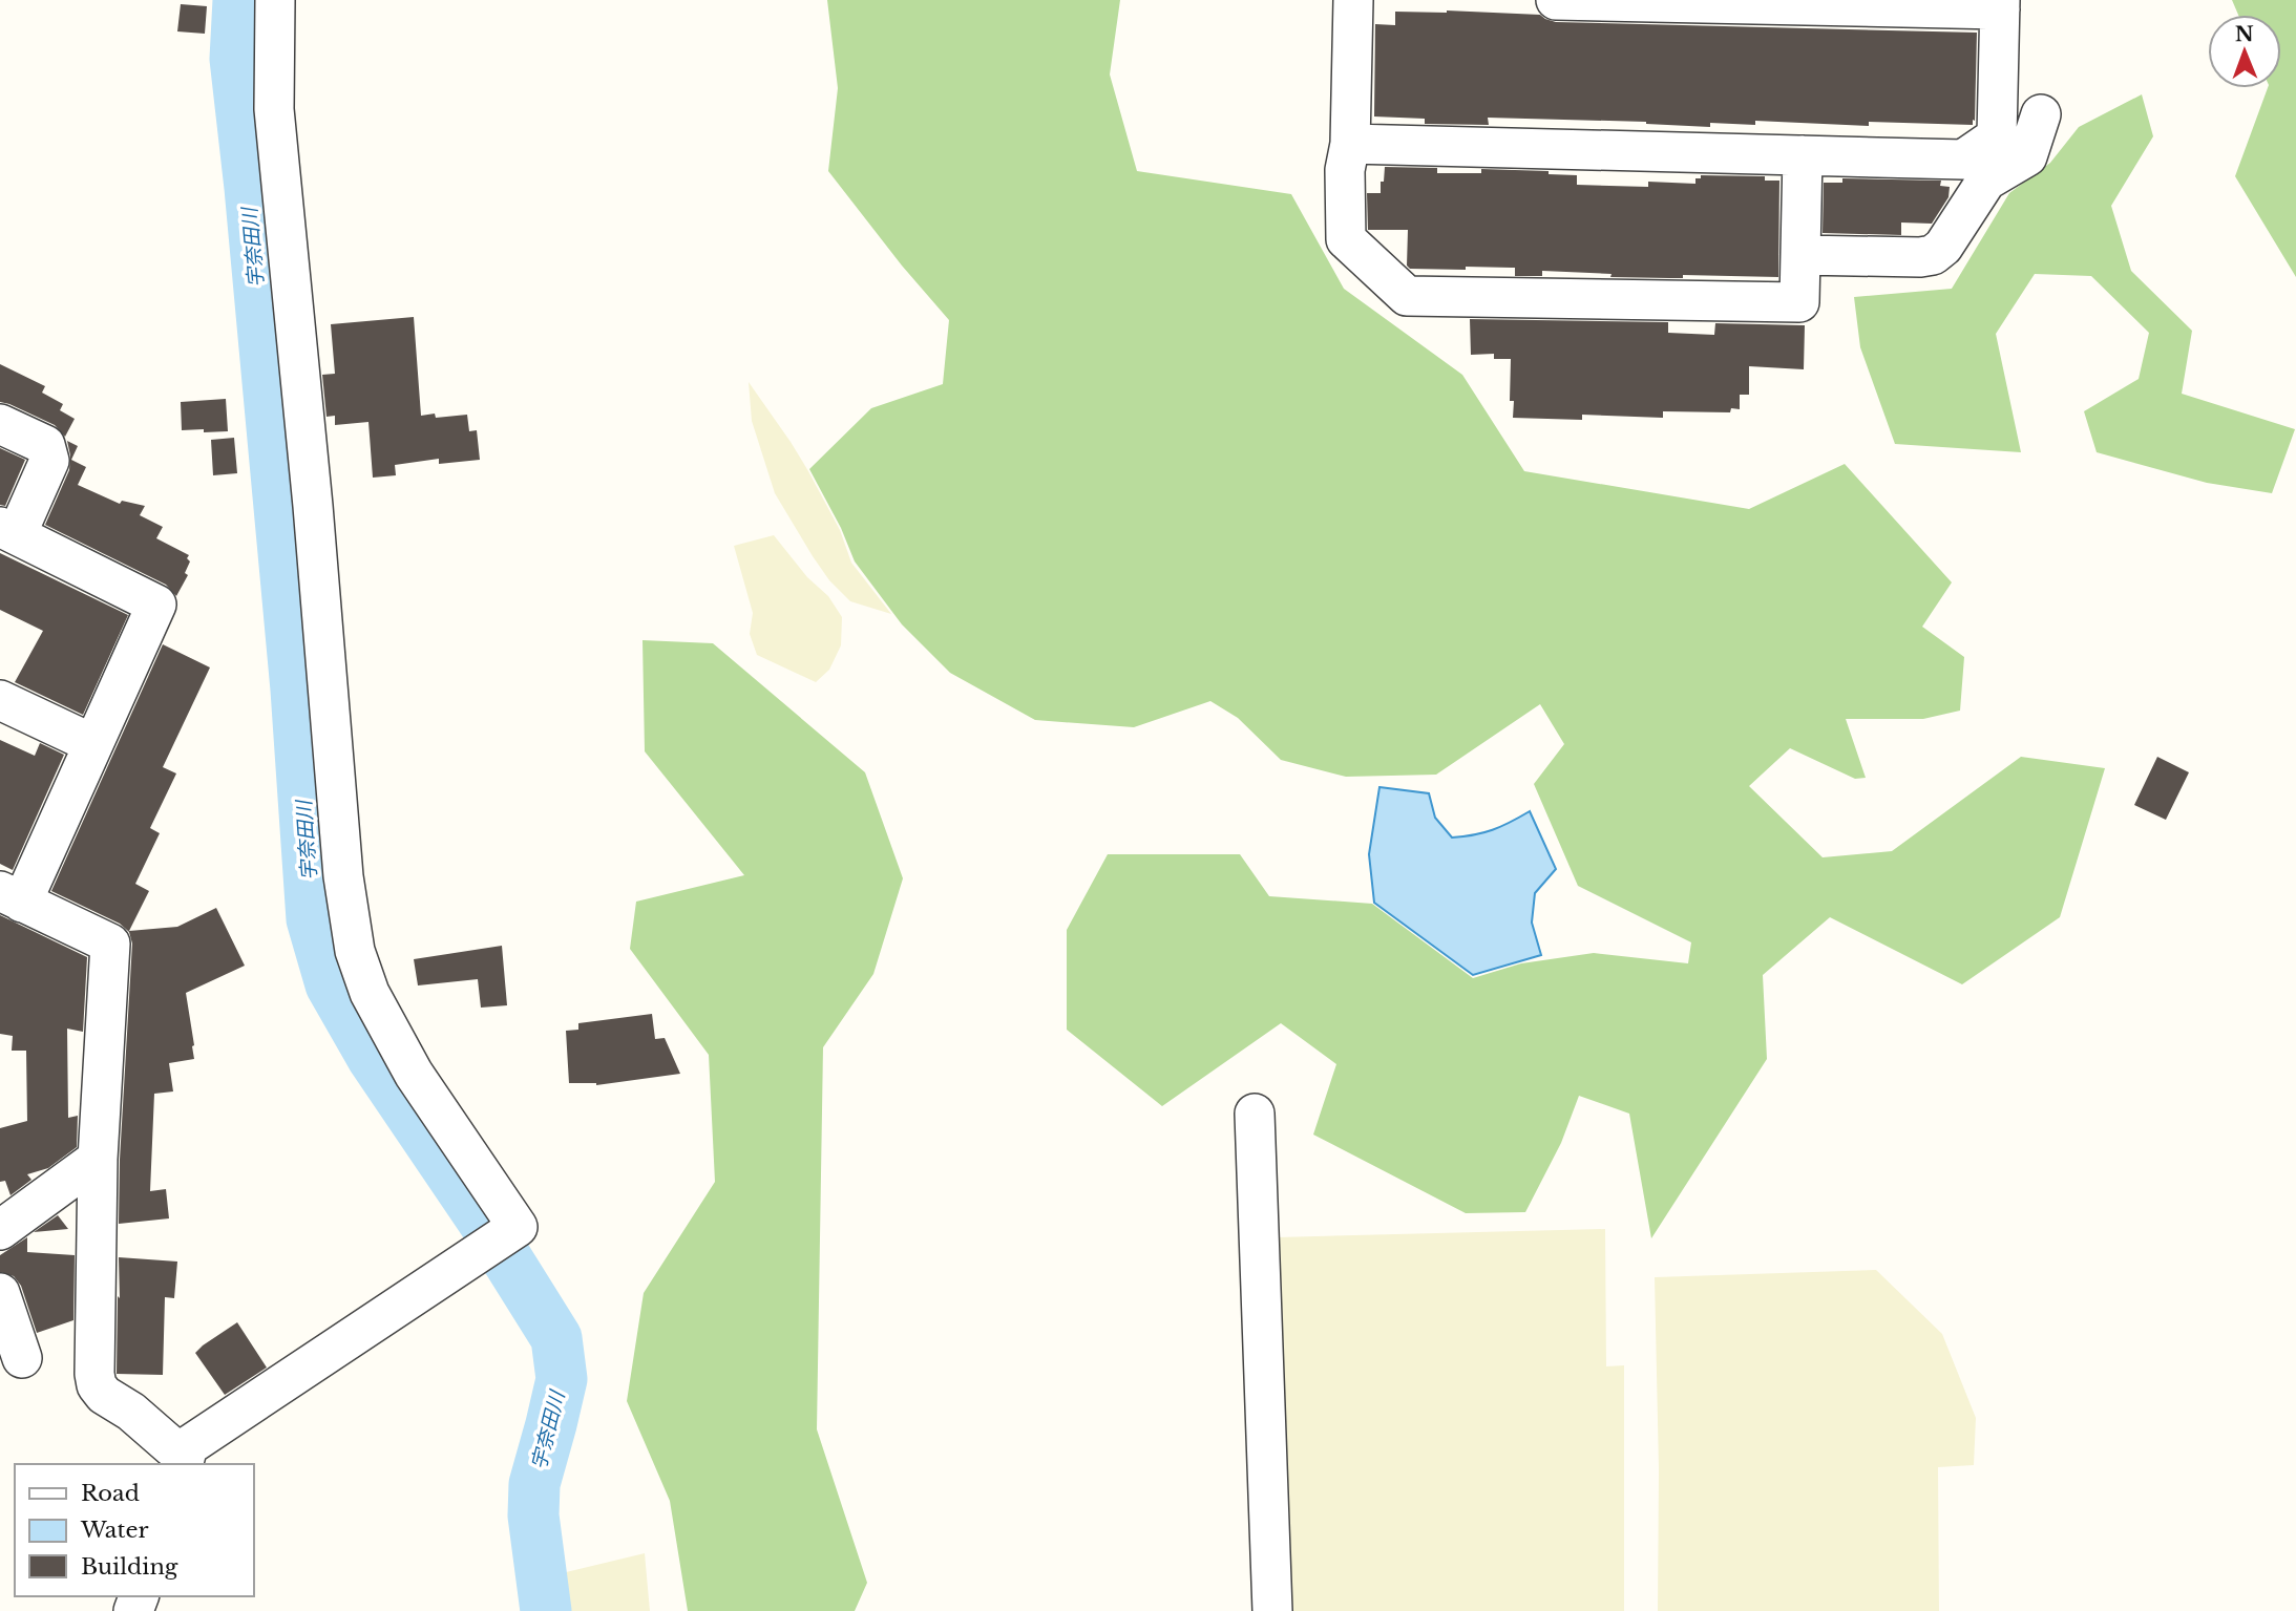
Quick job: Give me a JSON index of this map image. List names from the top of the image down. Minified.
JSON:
{"water":["宇奈田川"],"legend":["Road","Water","Building"],"north":"top"}
